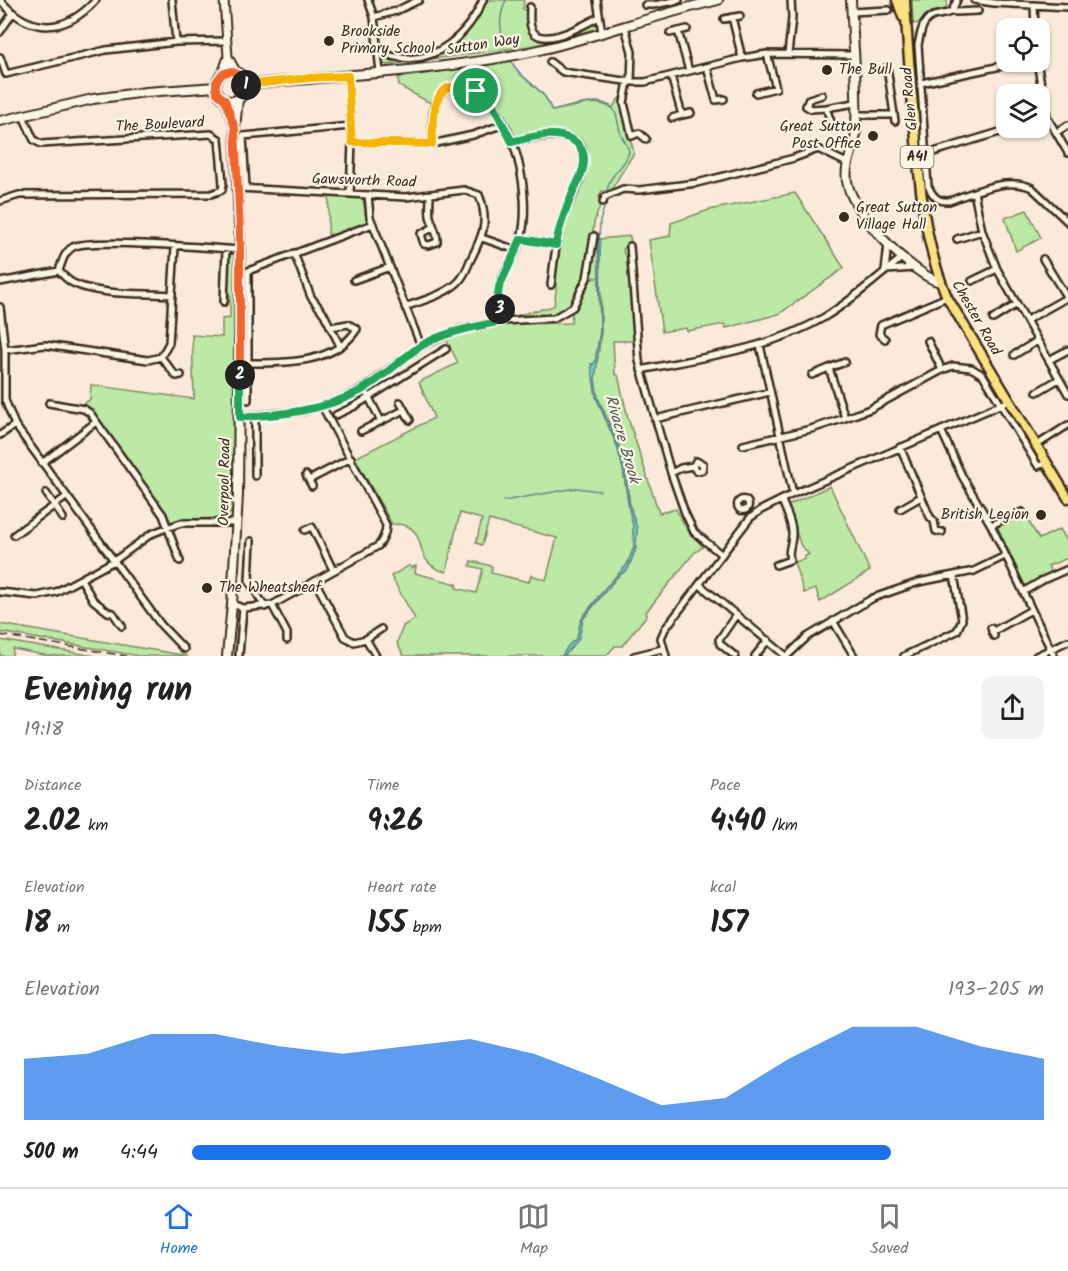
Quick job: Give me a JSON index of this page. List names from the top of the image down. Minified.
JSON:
{"streets":{"main road":["Sutton Way","A41","Chester Road","Overpool Road"],"street":["Glen Road","The Boulevard","Gawsworth Road"]},"crossings":[["Sutton Way","Overpool Road"],["Gawsworth Road","Overpool Road"]],"water":["Rivacre Brook"],"places":["Brookside Primary School","The Bull","Great Sutton Post Office","Great Sutton Village Hall","British Legion","The Wheatsheaf"],"page":{"pins":["1","3","2"],"heading":["Evening run","19:18"],"stats":[["Distance","2.02 km"],["Time","9:26"],["Pace","4:40 /km"],["Elevation","18 m"],["Heart rate","155 bpm"],["kcal","157"]],"chart":["Elevation","193–205 m"],"list":[{"name":"500 m","note":"4:44"}],"tabs":["Home","Map","Saved"]}}
